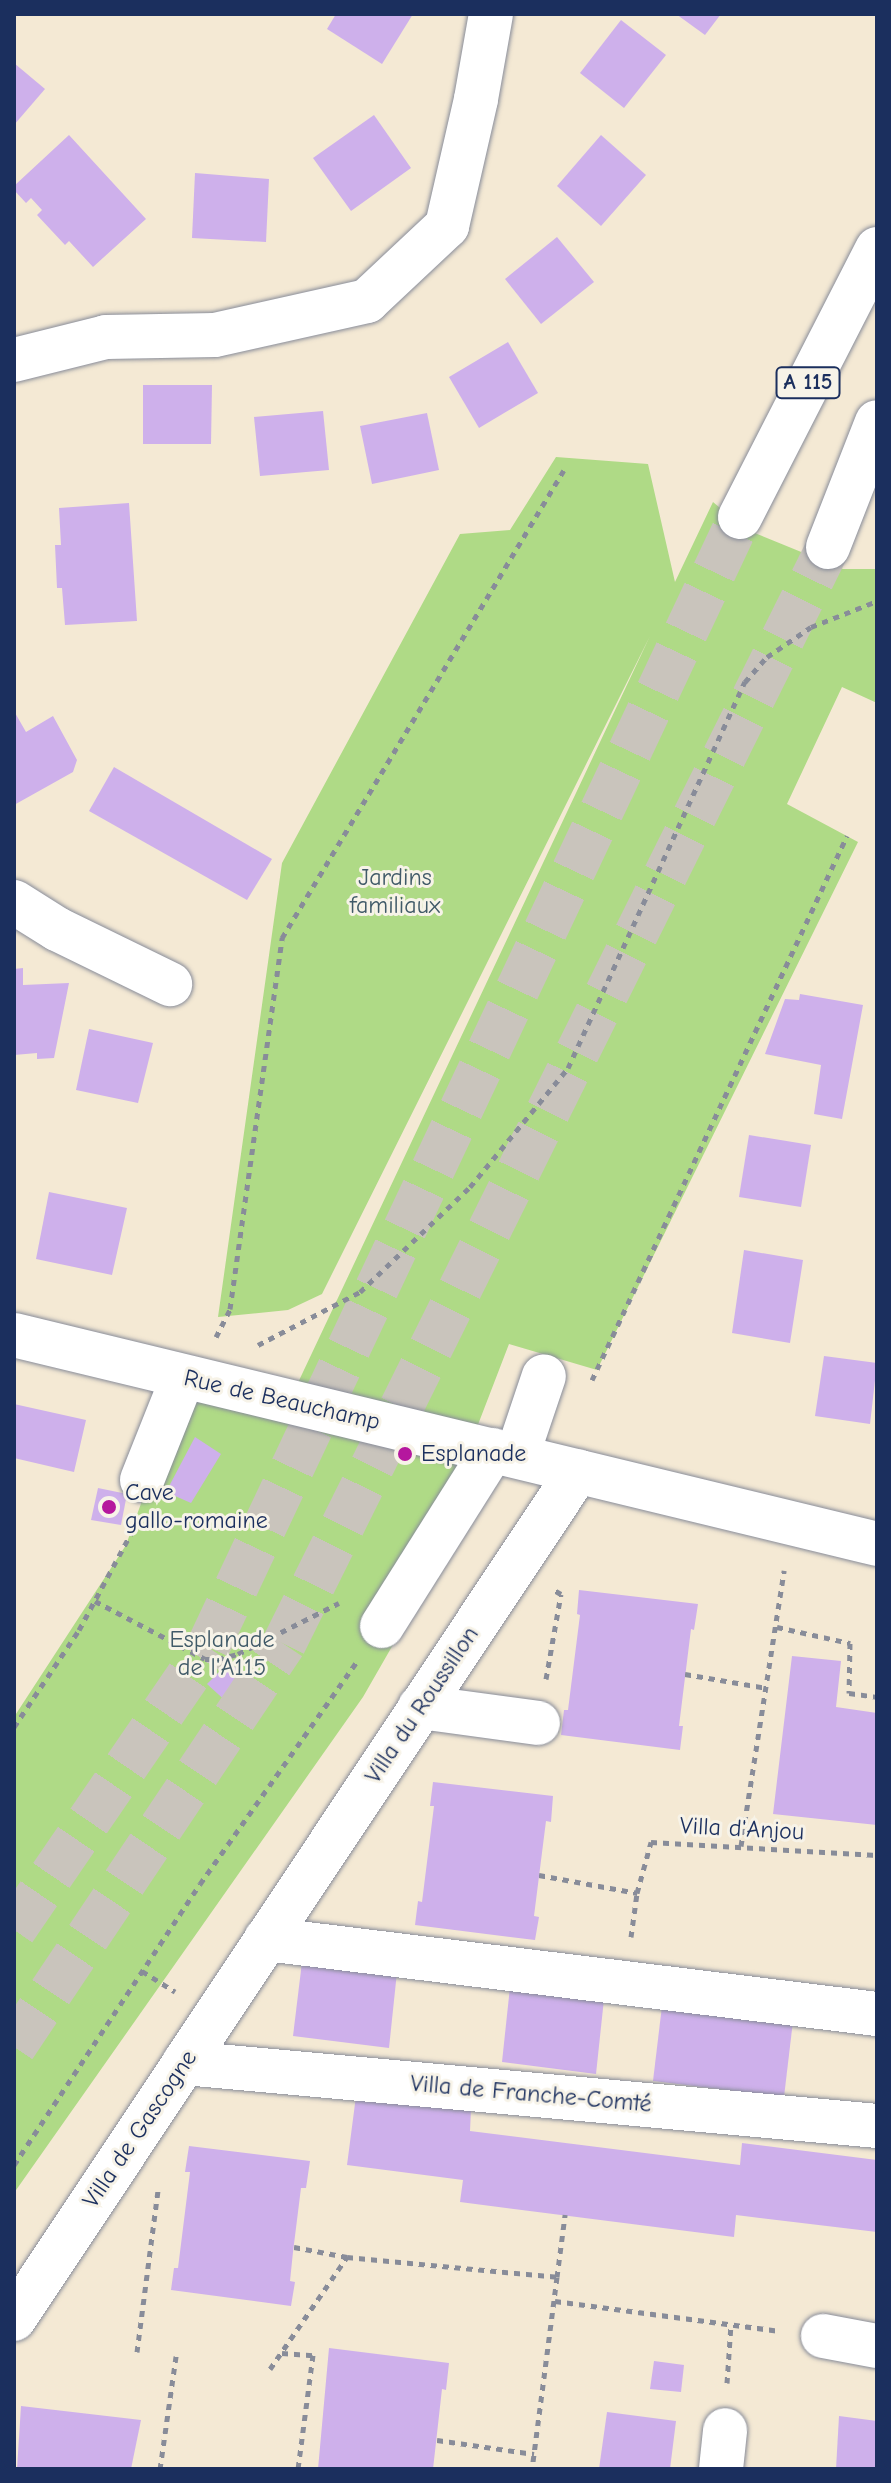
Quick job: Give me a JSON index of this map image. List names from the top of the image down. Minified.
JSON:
{"streets":{"main road":["A 115","Rue de Beauchamp","Villa du Roussillon","Villa de Franche-Comté","Villa de Gascogne"],"path":["Villa d'Anjou"]},"crossings":[["Rue de Beauchamp","Villa du Roussillon"],["Villa du Roussillon","Villa de Gascogne"],["Villa de Franche-Comté","Villa de Gascogne"]],"parks":["Jardins familiaux","Esplanade de l'A115"],"places":["Esplanade","Cave gallo-romaine"]}
